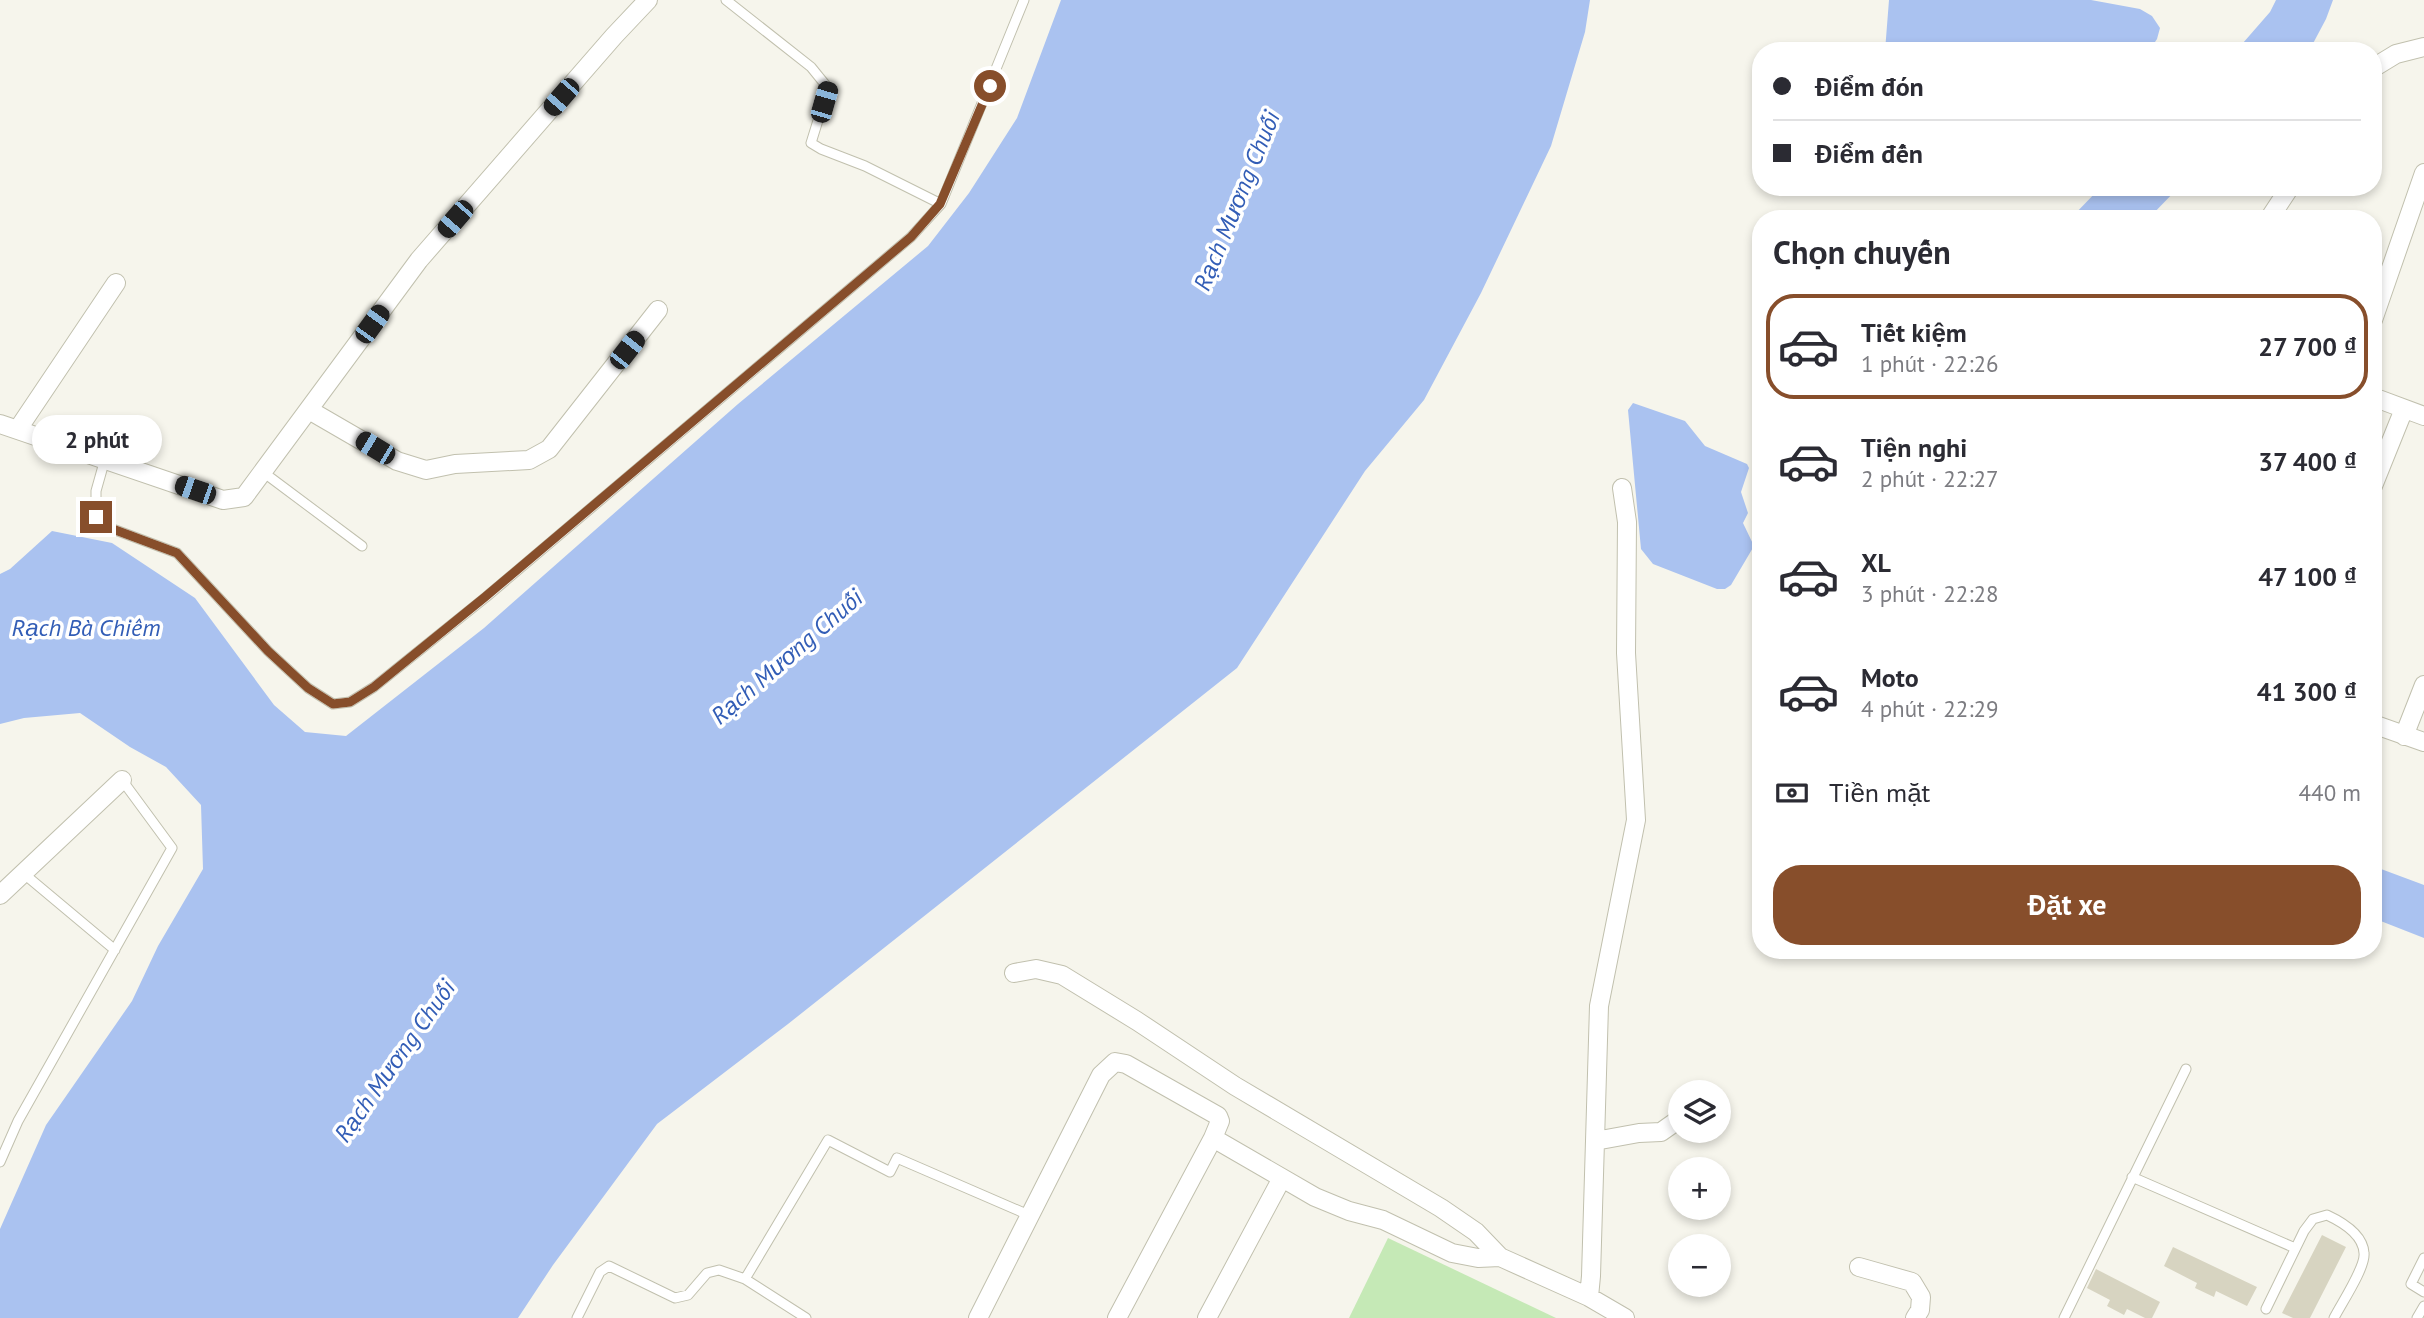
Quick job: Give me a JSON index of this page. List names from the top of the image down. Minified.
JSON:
{"water":["Rạch Mương Chuối","Rạch Bà Chiêm"],"page":{"banner":["Điểm đón","Điểm đến"],"heading":"Chọn chuyến","list":[{"name":"Tiết kiệm","note":"1 phút · 22:26","value":"27 700 ₫"},{"name":"Tiện nghi","note":"2 phút · 22:27","value":"37 400 ₫"},{"name":"XL","note":"3 phút · 22:28","value":"47 100 ₫"},{"name":"Moto","note":"4 phút · 22:29","value":"41 300 ₫"}],"bubble":"2 phút","pay":["Tiền mặt","440 m"],"buttons":"Đặt xe","map_buttons":["+","−"]}}
